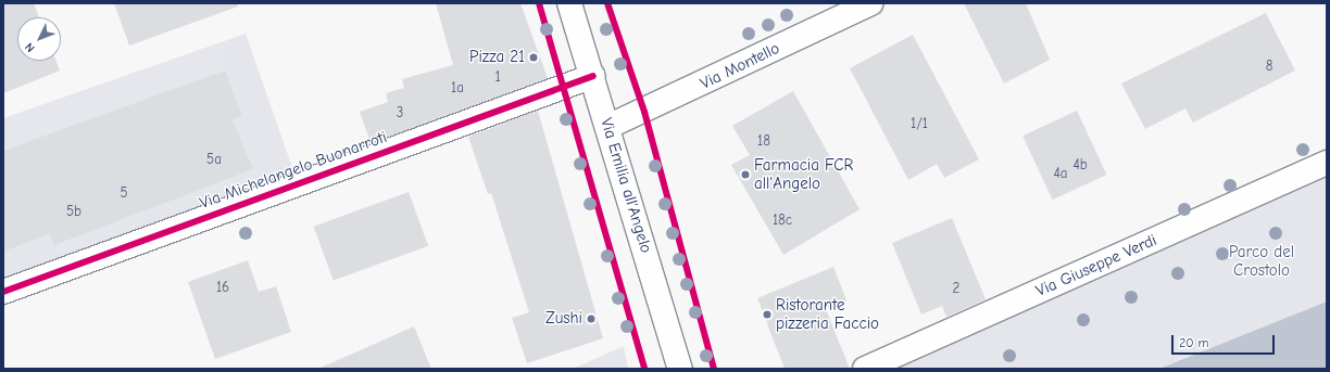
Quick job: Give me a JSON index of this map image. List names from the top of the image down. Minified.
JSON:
{"streets":{"street":["Via Montello","Via Michelangelo Buonarroti","Via Emilia all'Angelo","Via Giuseppe Verdi"]},"crossings":[["Via Montello","Via Emilia all'Angelo"],["Via Michelangelo Buonarroti","Via Emilia all'Angelo"]],"parks":["Parco del Crostolo"],"places":["Pizza 21","Farmacia FCR all'Angelo","Ristorante pizzeria Faccio","Zushi"],"house_numbers":["8","1","1a","3","1/1","18","5a","4b","4a","5","5b","18c","16","2"],"scale_bar":"20 m","north":"bottom left"}
